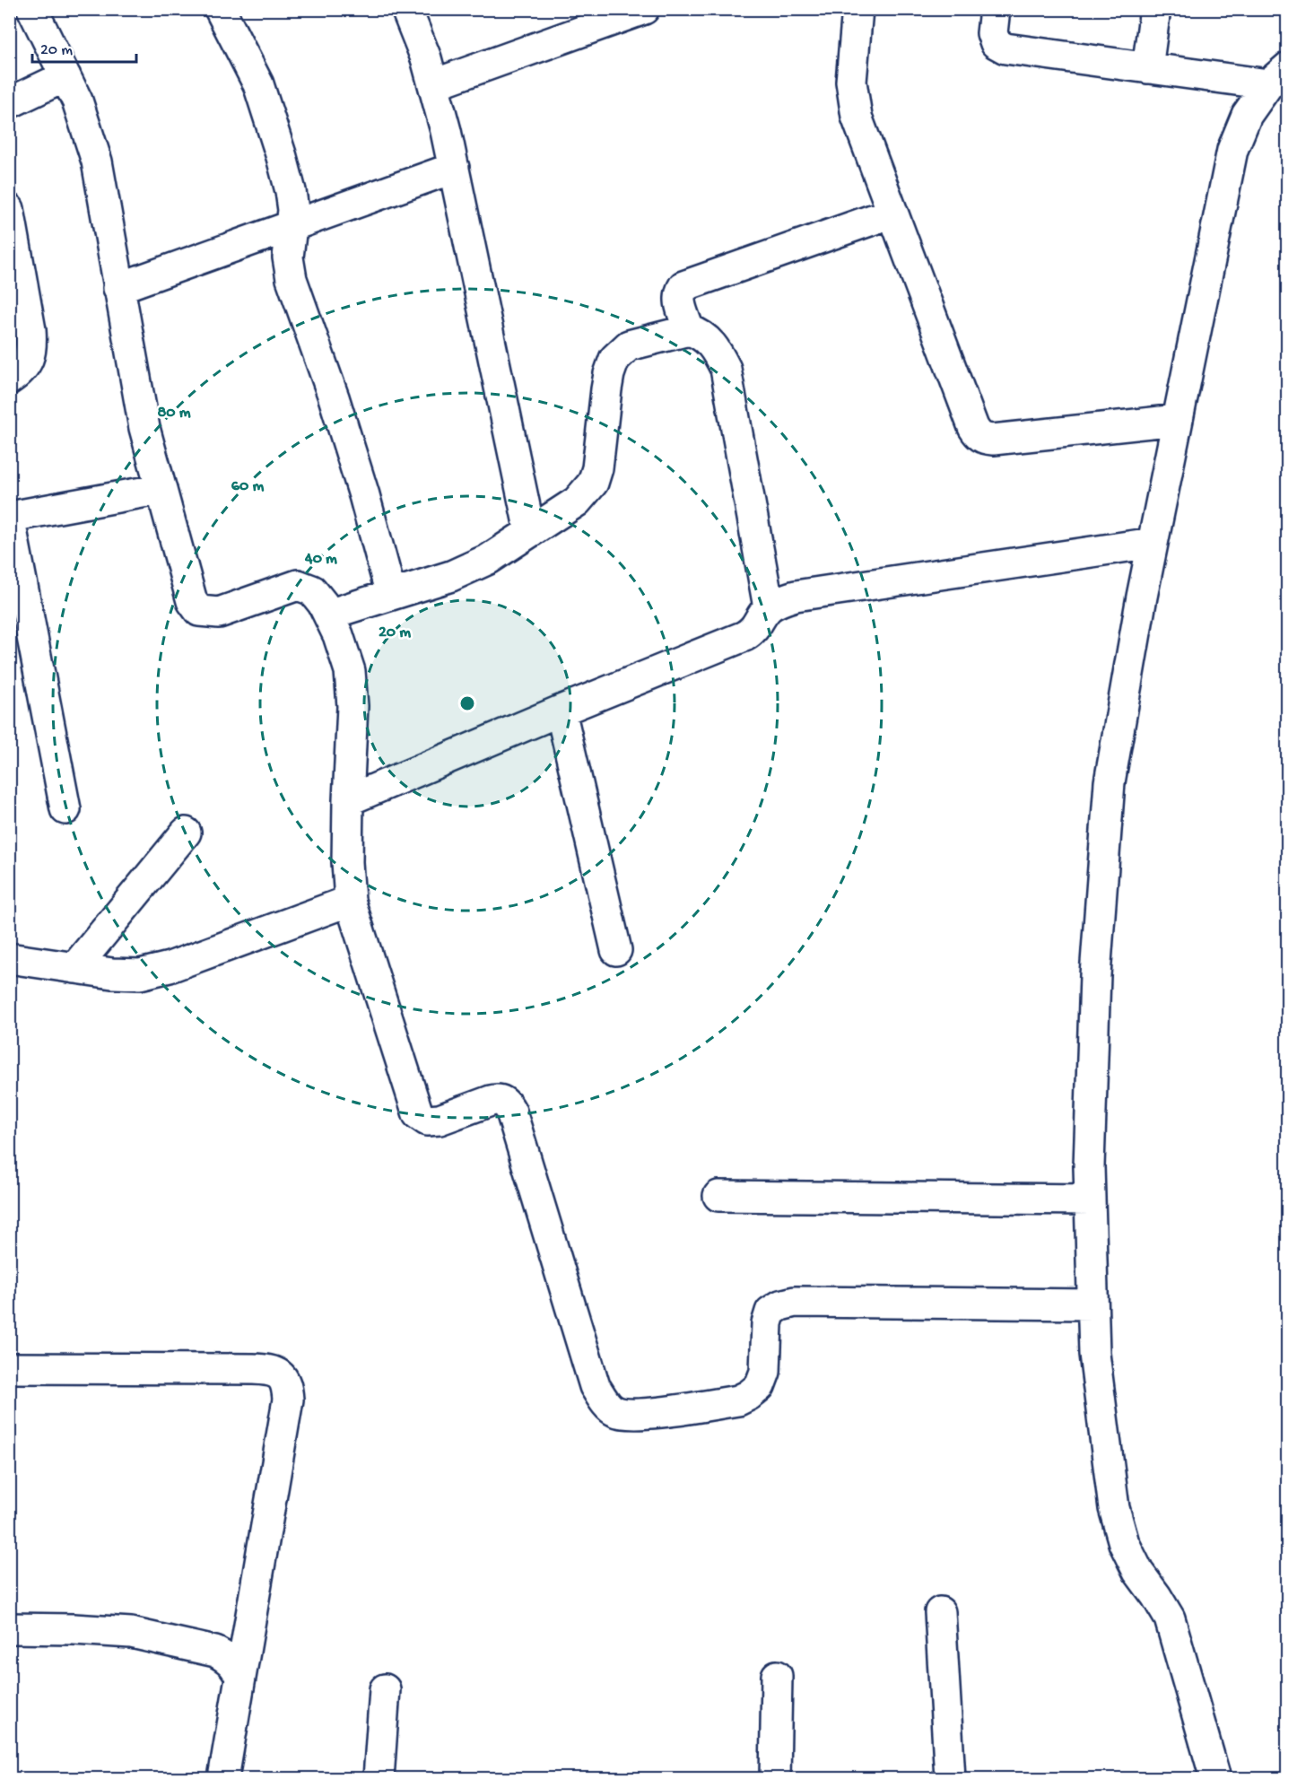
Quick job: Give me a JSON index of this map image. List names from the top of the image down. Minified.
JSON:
{"scale_bar":"20 m","rings":["80 m","60 m","40 m","20 m"]}
